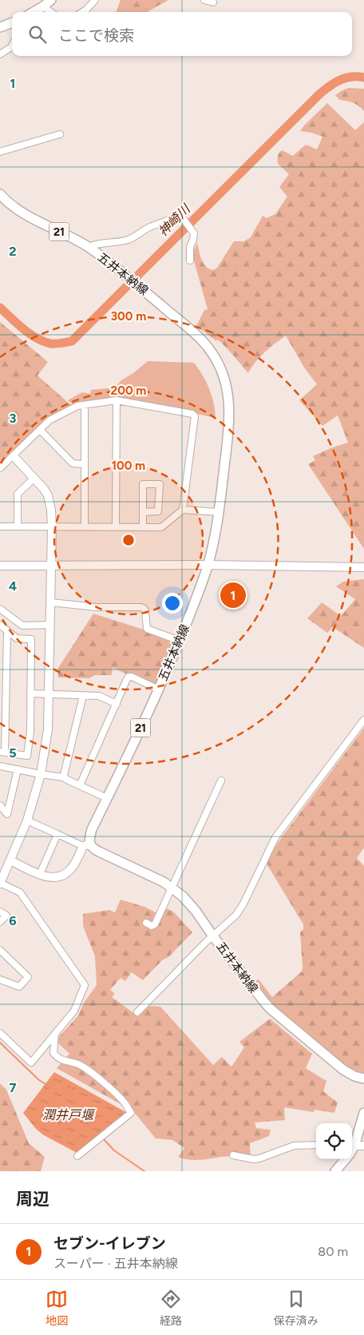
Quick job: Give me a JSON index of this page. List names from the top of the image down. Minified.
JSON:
{"streets":{"main road":["21","五井本納線"]},"water":["神崎川","潤井戸堰"],"page":{"search":"ここで検索","pins":"1","heading":"周辺","list":[{"mark":"1","name":"セブン-イレブン","note":"スーパー · 五井本納線","value":"80 m"}],"nav":["地図","経路","保存済み"]},"grid":{"rows":["1","2","3","4","5","6","7"]},"rings":["300 m","200 m","100 m"]}
